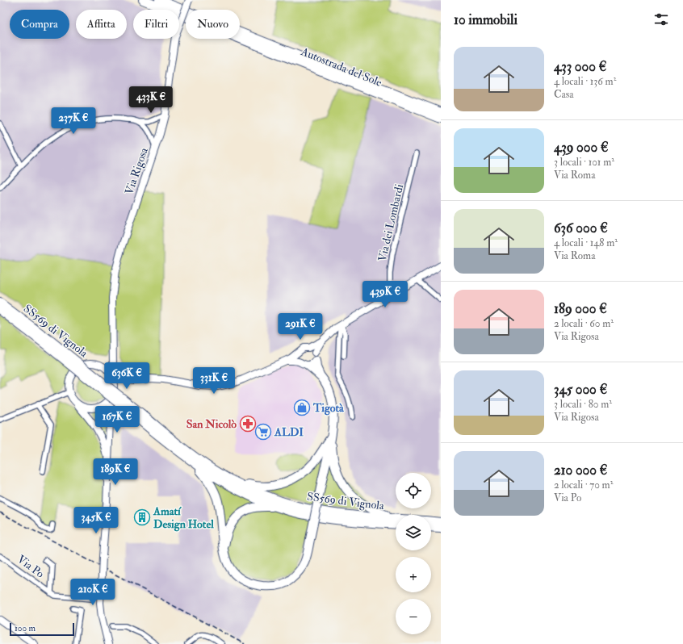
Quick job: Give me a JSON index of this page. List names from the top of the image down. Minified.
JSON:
{"streets":{"highway":["Autostrada del Sole","SS569 di Vignola"],"main road":["Via Rigosa"],"street":["Via dei Lombardi","Via Po"]},"places":{"shop":["Tigotà"],"pharmacy":["San Nicolò"],"supermarket":["ALDI"],"building":["Amatí Design Hotel"]},"scale_bar":"100 m","page":{"heading":"10 immobili","chip":["Compra","Affitta","Filtri","Nuovo"],"list":[{"name":"433 000 €","note":"4 locali · 136 m² · Casa"},{"name":"439 000 €","note":"3 locali · 101 m² · Via Roma"},{"name":"636 000 €","note":"4 locali · 148 m² · Via Roma"},{"name":"189 000 €","note":"2 locali · 60 m² · Via Rigosa"},{"name":"345 000 €","note":"3 locali · 80 m² · Via Rigosa"},{"name":"210 000 €","note":"2 locali · 70 m² · Via Po"}],"price":["433K €","237K €","439K €","291K €","636K €","331K €","167K €","189K €","345K €","210K €"],"map_buttons":["+","−"],"scale":"100 m"}}
